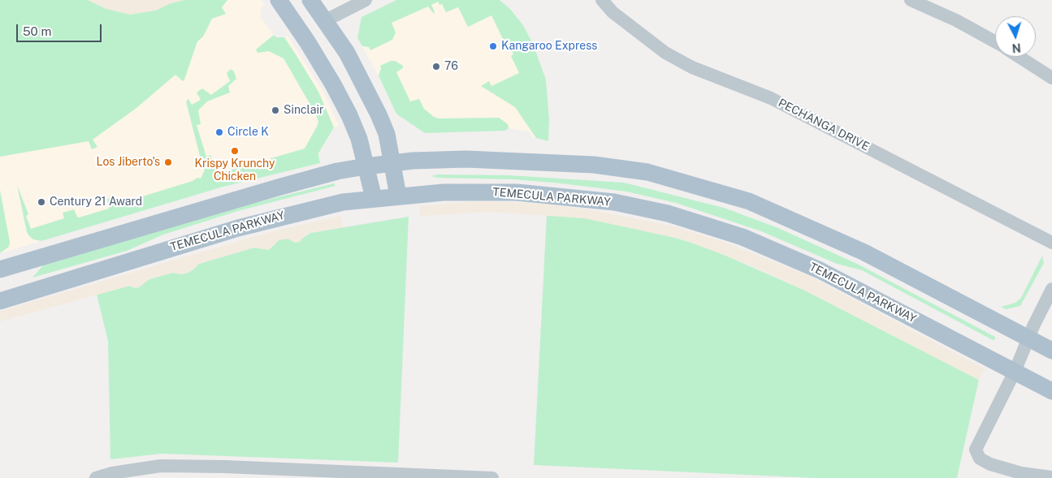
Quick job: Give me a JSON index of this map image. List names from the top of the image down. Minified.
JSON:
{"streets":{"main road":["TEMECULA PARKWAY"],"street":["PECHANGA DRIVE"]},"places":["Kangaroo Express","76","Sinclair","Circle K","Krispy Krunchy Chicken","Los Jiberto's","Century 21 Award"],"scale_bar":"50 m","north":"bottom"}
